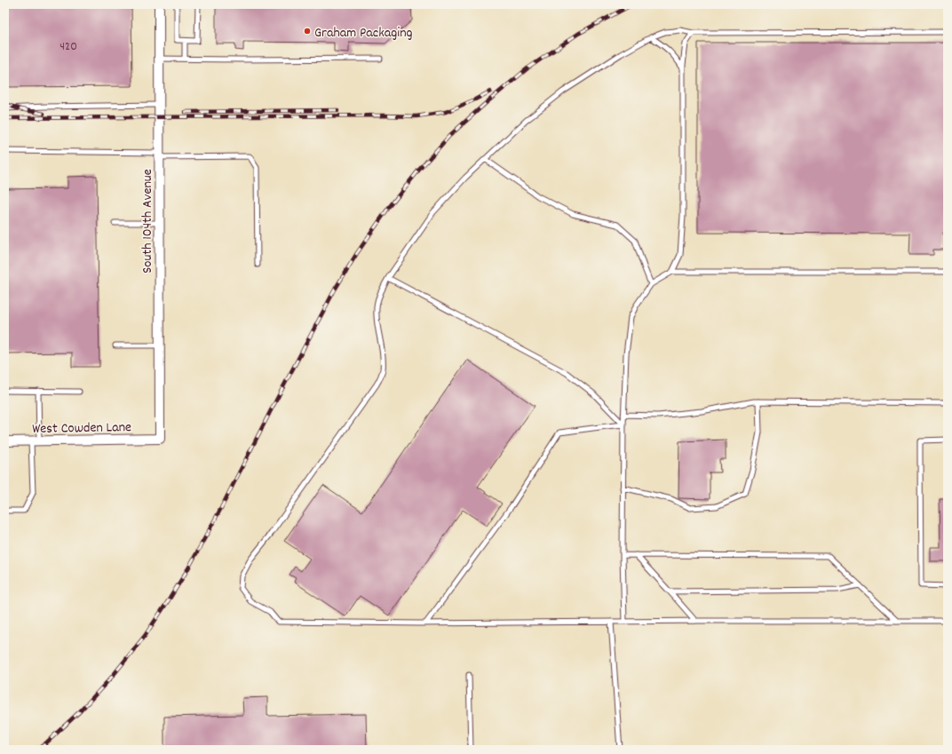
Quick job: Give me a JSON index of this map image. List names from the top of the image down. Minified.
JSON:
{"streets":{"street":["South 104th Avenue","West Cowden Lane"]},"crossings":[["South 104th Avenue","West Cowden Lane"]],"places":["Graham Packaging"],"house_numbers":["420"]}
